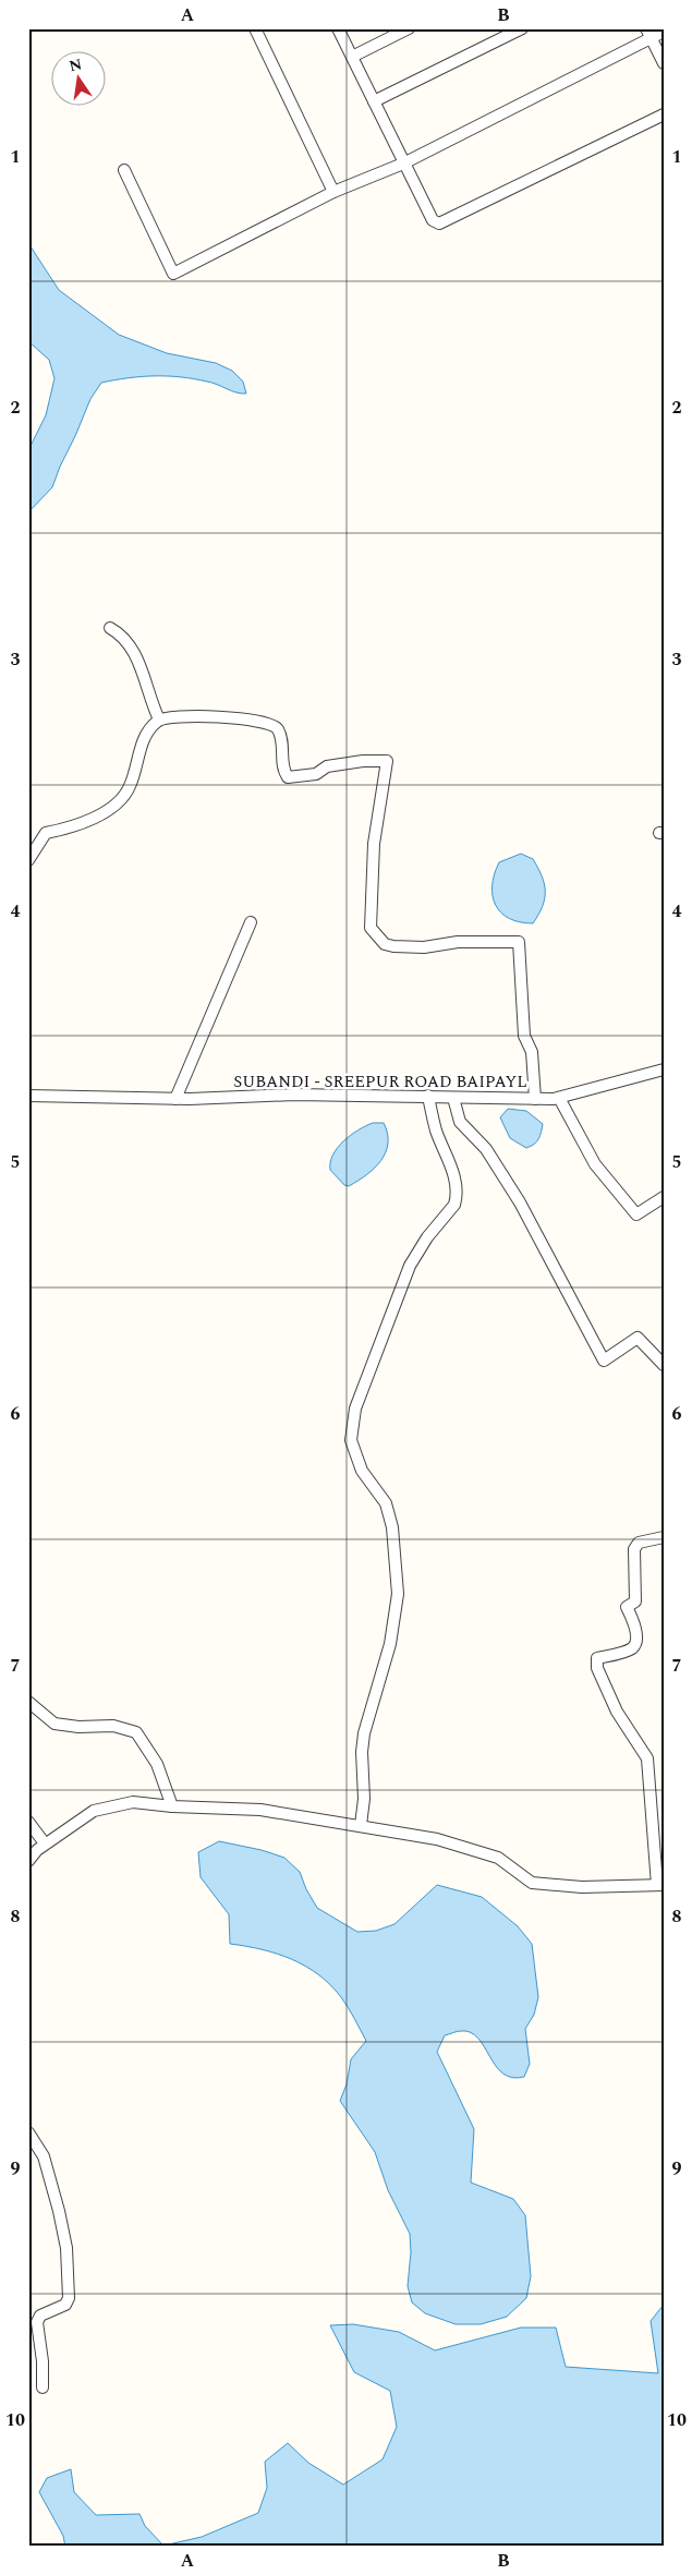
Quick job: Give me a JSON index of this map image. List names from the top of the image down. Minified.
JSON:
{"streets":{"street":["SUBANDI - SREEPUR ROAD BAIPAYL"]},"north":"top","grid":{"columns":["A","B"],"rows":["1","2","3","4","5","6","7","8","9","10"]}}
